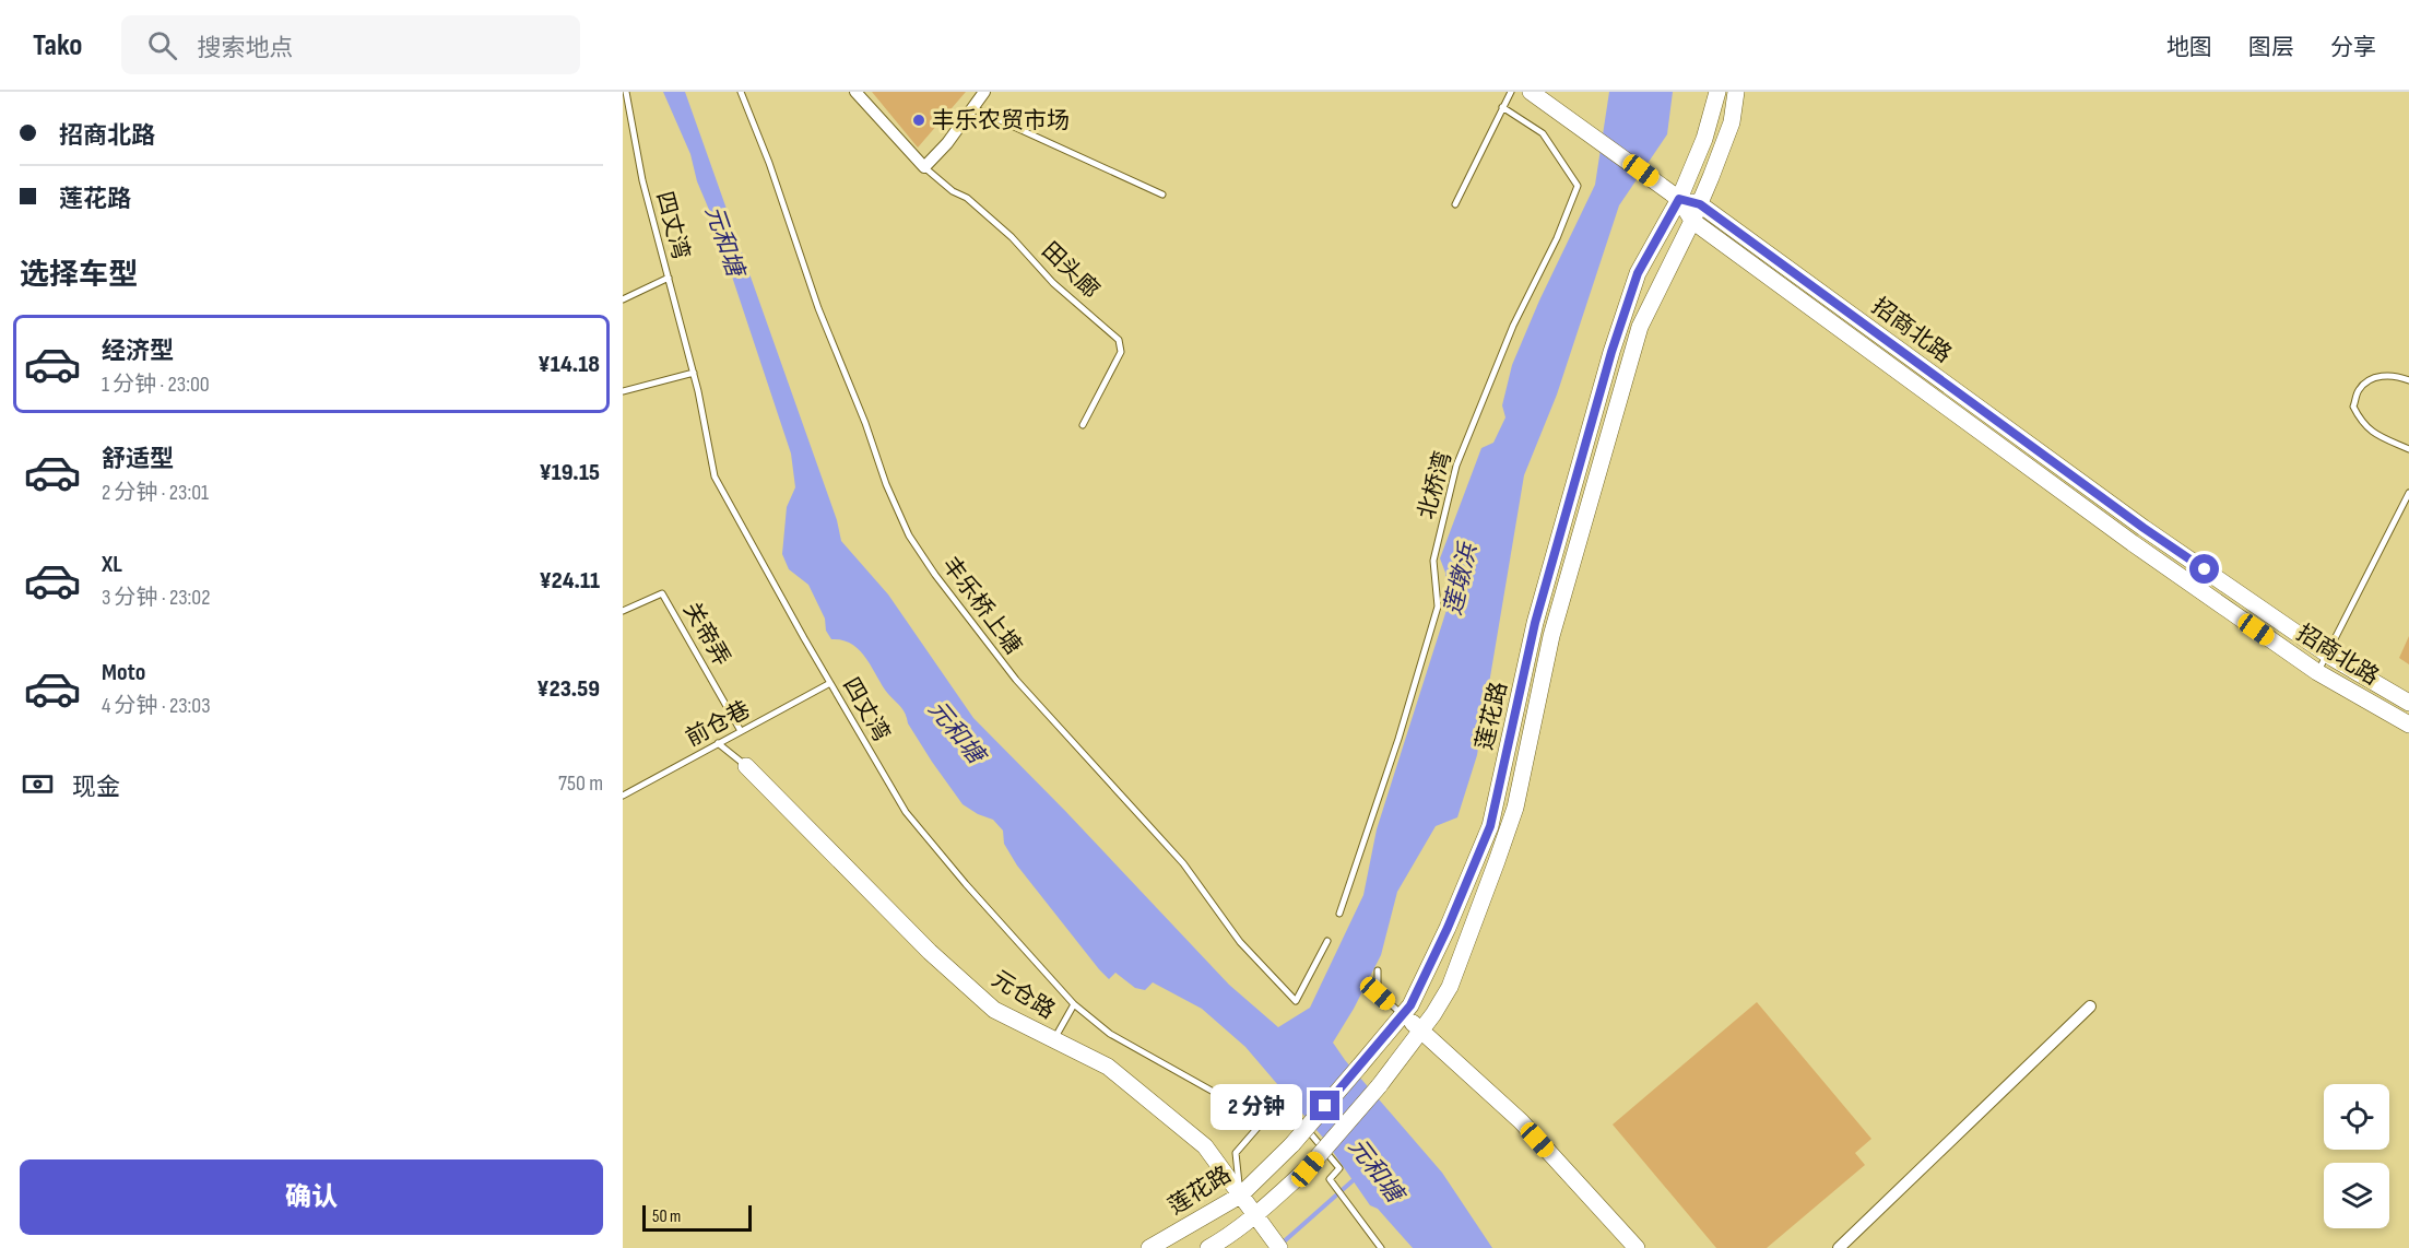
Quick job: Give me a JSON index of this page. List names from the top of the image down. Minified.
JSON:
{"streets":{"street":["招商北路","莲花路","元仓路"],"lane":["四丈湾","田头廊","北桥湾","丰乐桥上塘","关帝弄","前仓巷"]},"crossings":[["四丈湾","前仓巷"],["招商北路","莲花路"],["关帝弄","前仓巷"],["莲花路","元仓路"],["前仓巷","元仓路"]],"water":["元和塘","莲墩浜"],"places":["丰乐农贸市场"],"scale_bar":"50 m","page":{"header":"Tako","search":"搜索地点","nav":["地图","图层","分享"],"banner":["招商北路","莲花路"],"heading":"选择车型","list":[{"name":"经济型","note":"1 分钟 · 23:00","value":"¥14.18"},{"name":"舒适型","note":"2 分钟 · 23:01","value":"¥19.15"},{"name":"XL","note":"3 分钟 · 23:02","value":"¥24.11"},{"name":"Moto","note":"4 分钟 · 23:03","value":"¥23.59"}],"pay":["现金","750 m"],"bubble":"2 分钟","buttons":"确认","scale":"50 m"}}
